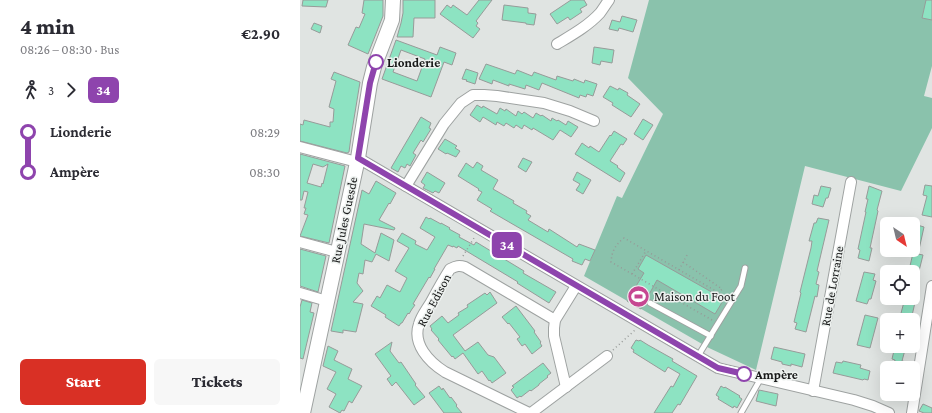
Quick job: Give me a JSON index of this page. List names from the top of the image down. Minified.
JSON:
{"streets":{"main road":["Rue Jules Guesde"],"street":["Rue de Lorraine","Rue Edison"]},"places":{"other":["Lionderie","Ampère"],"sports":["Maison du Foot"]},"lines":["bus line 34"],"north":"bottom right","page":{"heading":["4 min","08:26 – 08:30 · Bus","€2.90"],"on_map":"34","legs":["3","34"],"list":[{"name":"Lionderie","value":"08:29"},{"name":"Ampère","value":"08:30"}],"map_buttons":["+","−"],"buttons":["Start","Tickets"]}}
